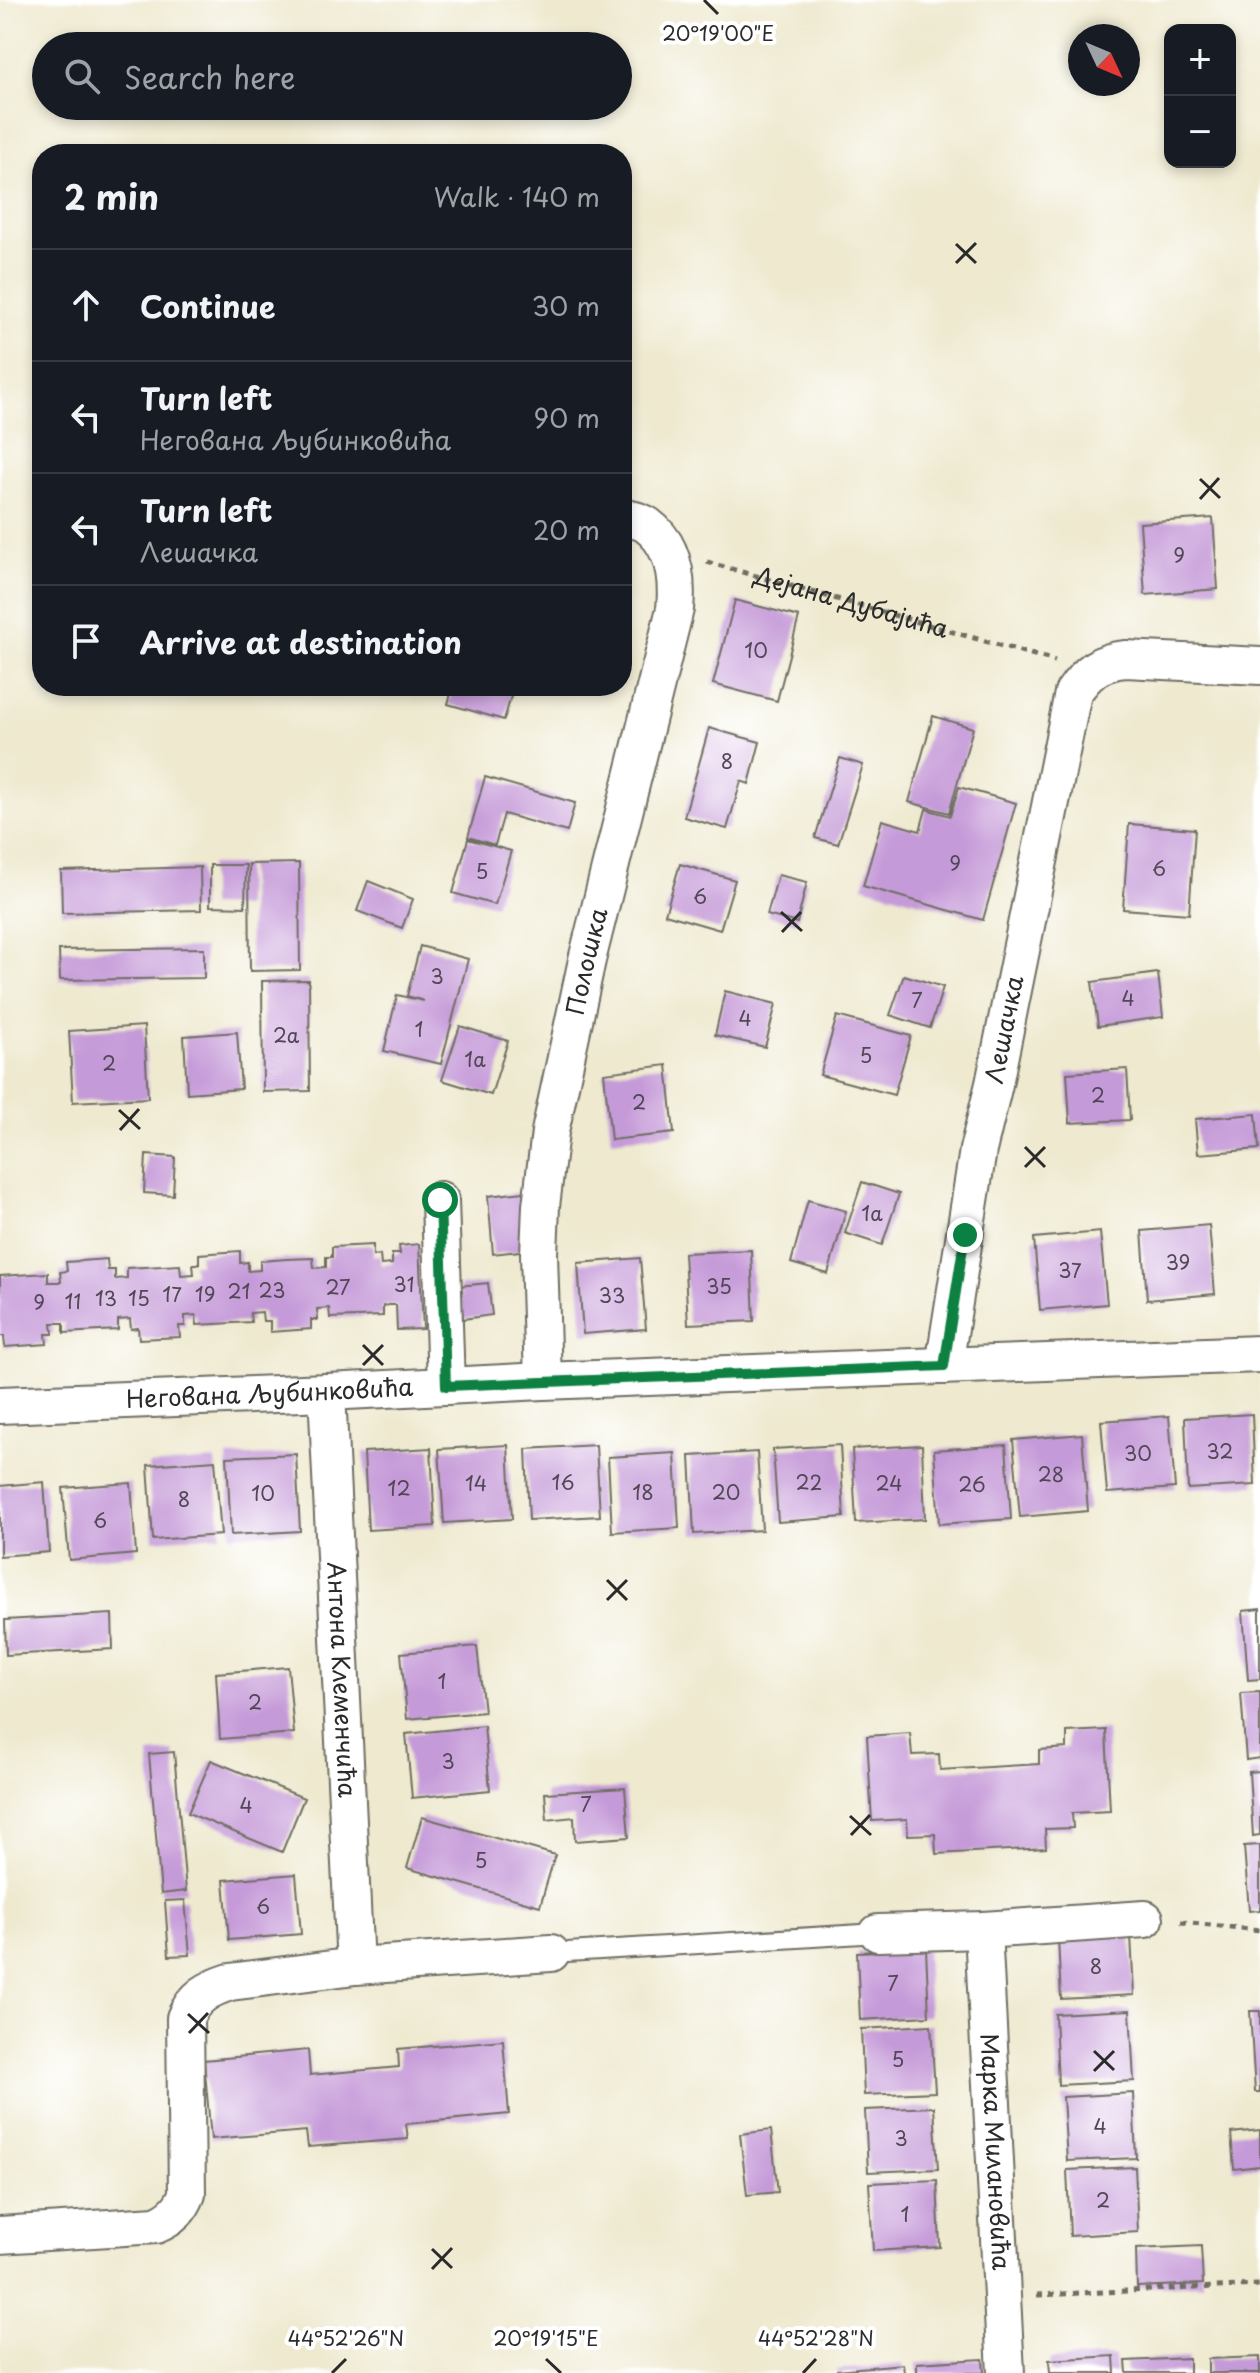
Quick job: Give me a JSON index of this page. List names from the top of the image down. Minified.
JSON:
{"streets":{"street":["Полошка","Лешачка","Негована Љубинковића","Антона Клеменчића","Марка Милановића"],"path":["Дејана Дубајића"]},"crossings":[["Дејана Дубајића","Полошка"],["Дејана Дубајића","Лешачка"],["Полошка","Негована Љубинковића"],["Лешачка","Негована Љубинковића"],["Негована Љубинковића","Антона Клеменчића"]],"house_numbers":["9","10","8","9","6","5","6","3","4","7","4","1","2a","5","1a","2","2","2","1a","39","37","31","35","27","23","21","17","19","33","13","15","11","9","32","30","28","16","22","14","24","26","12","18","20","10","8","6","1","2","3","7","4","5","6","8","7","5","4","3","2","1"],"north":"bottom right","page":{"map_buttons":["+","−"],"search":"Search here","heading":["2 min","Walk · 140 m"],"list":[["Continue","30 m"],["Turn left","Негована Љубинковића","90 m"],["Turn left","Лешачка","20 m"],"Arrive at destination"]},"coordinates":["20°19'00\"E","44°52'26\"N","44°52'28\"N","20°19'15\"E"]}
